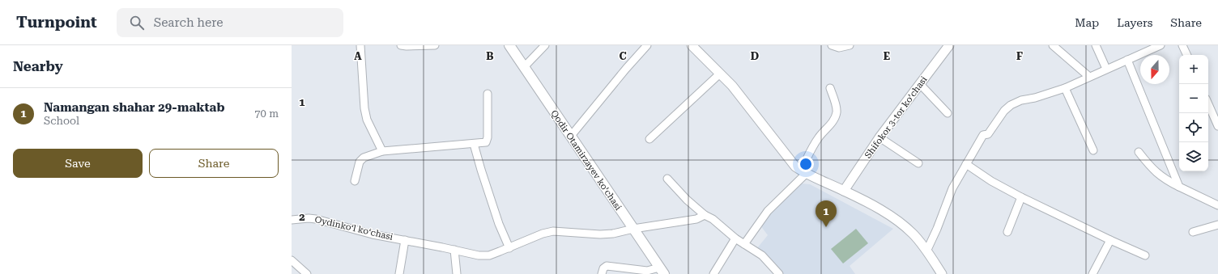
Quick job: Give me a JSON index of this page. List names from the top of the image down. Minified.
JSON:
{"streets":{"main road":["Qodir Otamirzayev koʻchasi"],"street":["Shifokor 3-tor koʼchasi","Oydinkoʻl koʻchasi"]},"crossings":[["Qodir Otamirzayev koʻchasi","Oydinkoʻl koʻchasi"]],"north":"bottom","page":{"header":"Turnpoint","search":"Search here","nav":["Map","Layers","Share"],"heading":"Nearby","map_buttons":["+","−"],"list":[{"mark":"1","name":"Namangan shahar 29-maktab","note":"School","value":"70 m"}],"buttons":["Save","Share"],"pins":"1"},"grid":{"columns":["A","B","C","D","E","F"],"rows":["1","2"]}}
